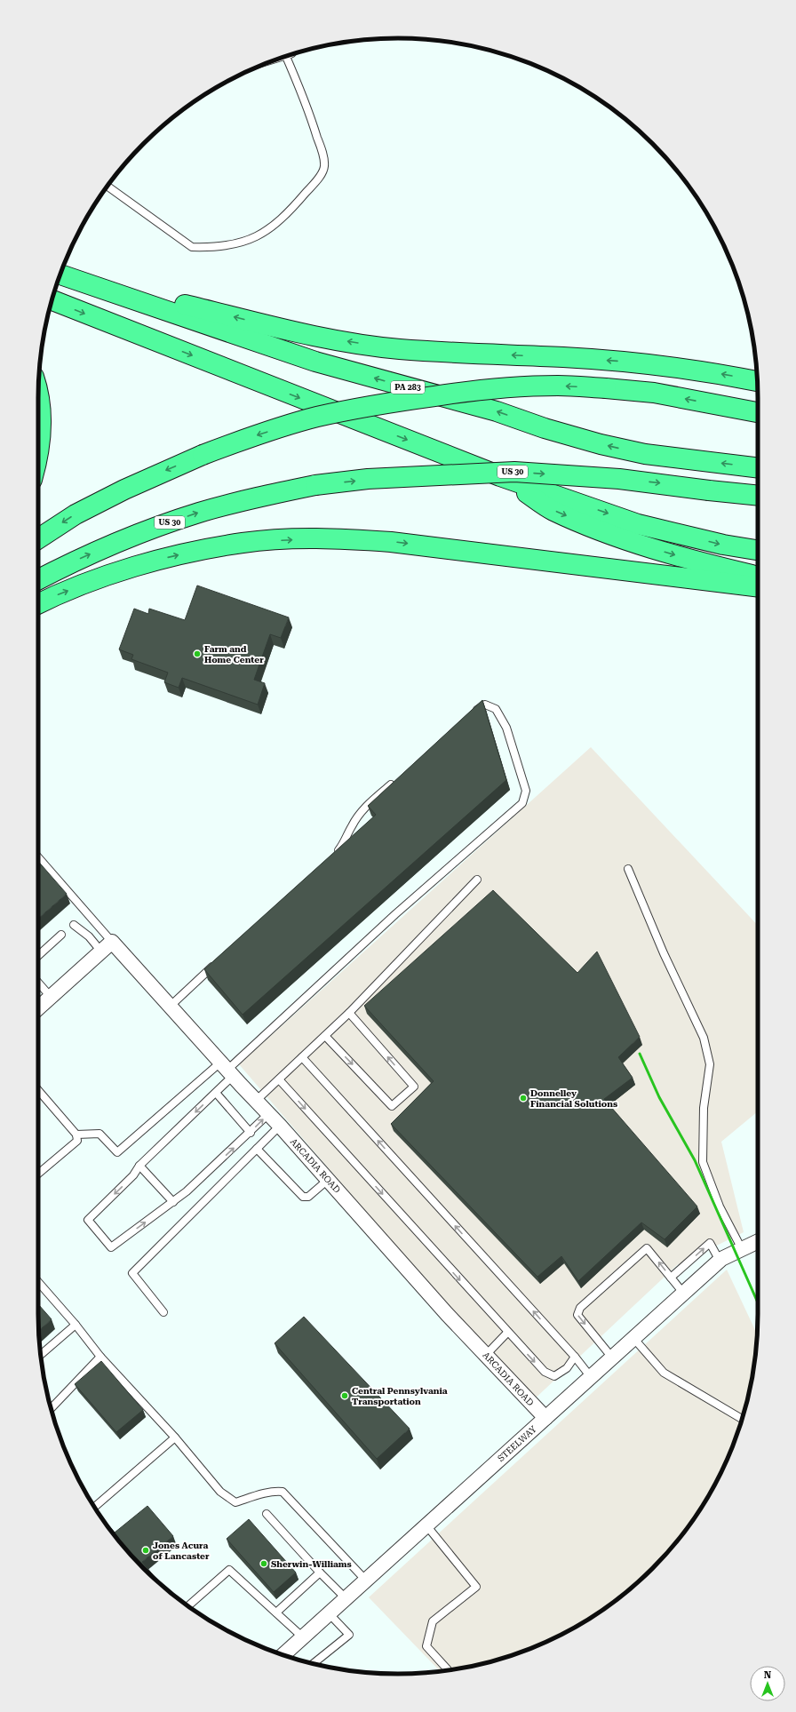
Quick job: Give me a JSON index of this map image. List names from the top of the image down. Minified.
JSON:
{"streets":{"highway":["PA 283","US 30"],"street":["ARCADIA ROAD","STEELWAY"]},"crossings":[["ARCADIA ROAD","STEELWAY"]],"places":["Farm and Home Center","Donnelley Financial Solutions","Central Pennsylvania Transportation","Jones Acura of Lancaster","Sherwin-Williams"],"north":"top"}
